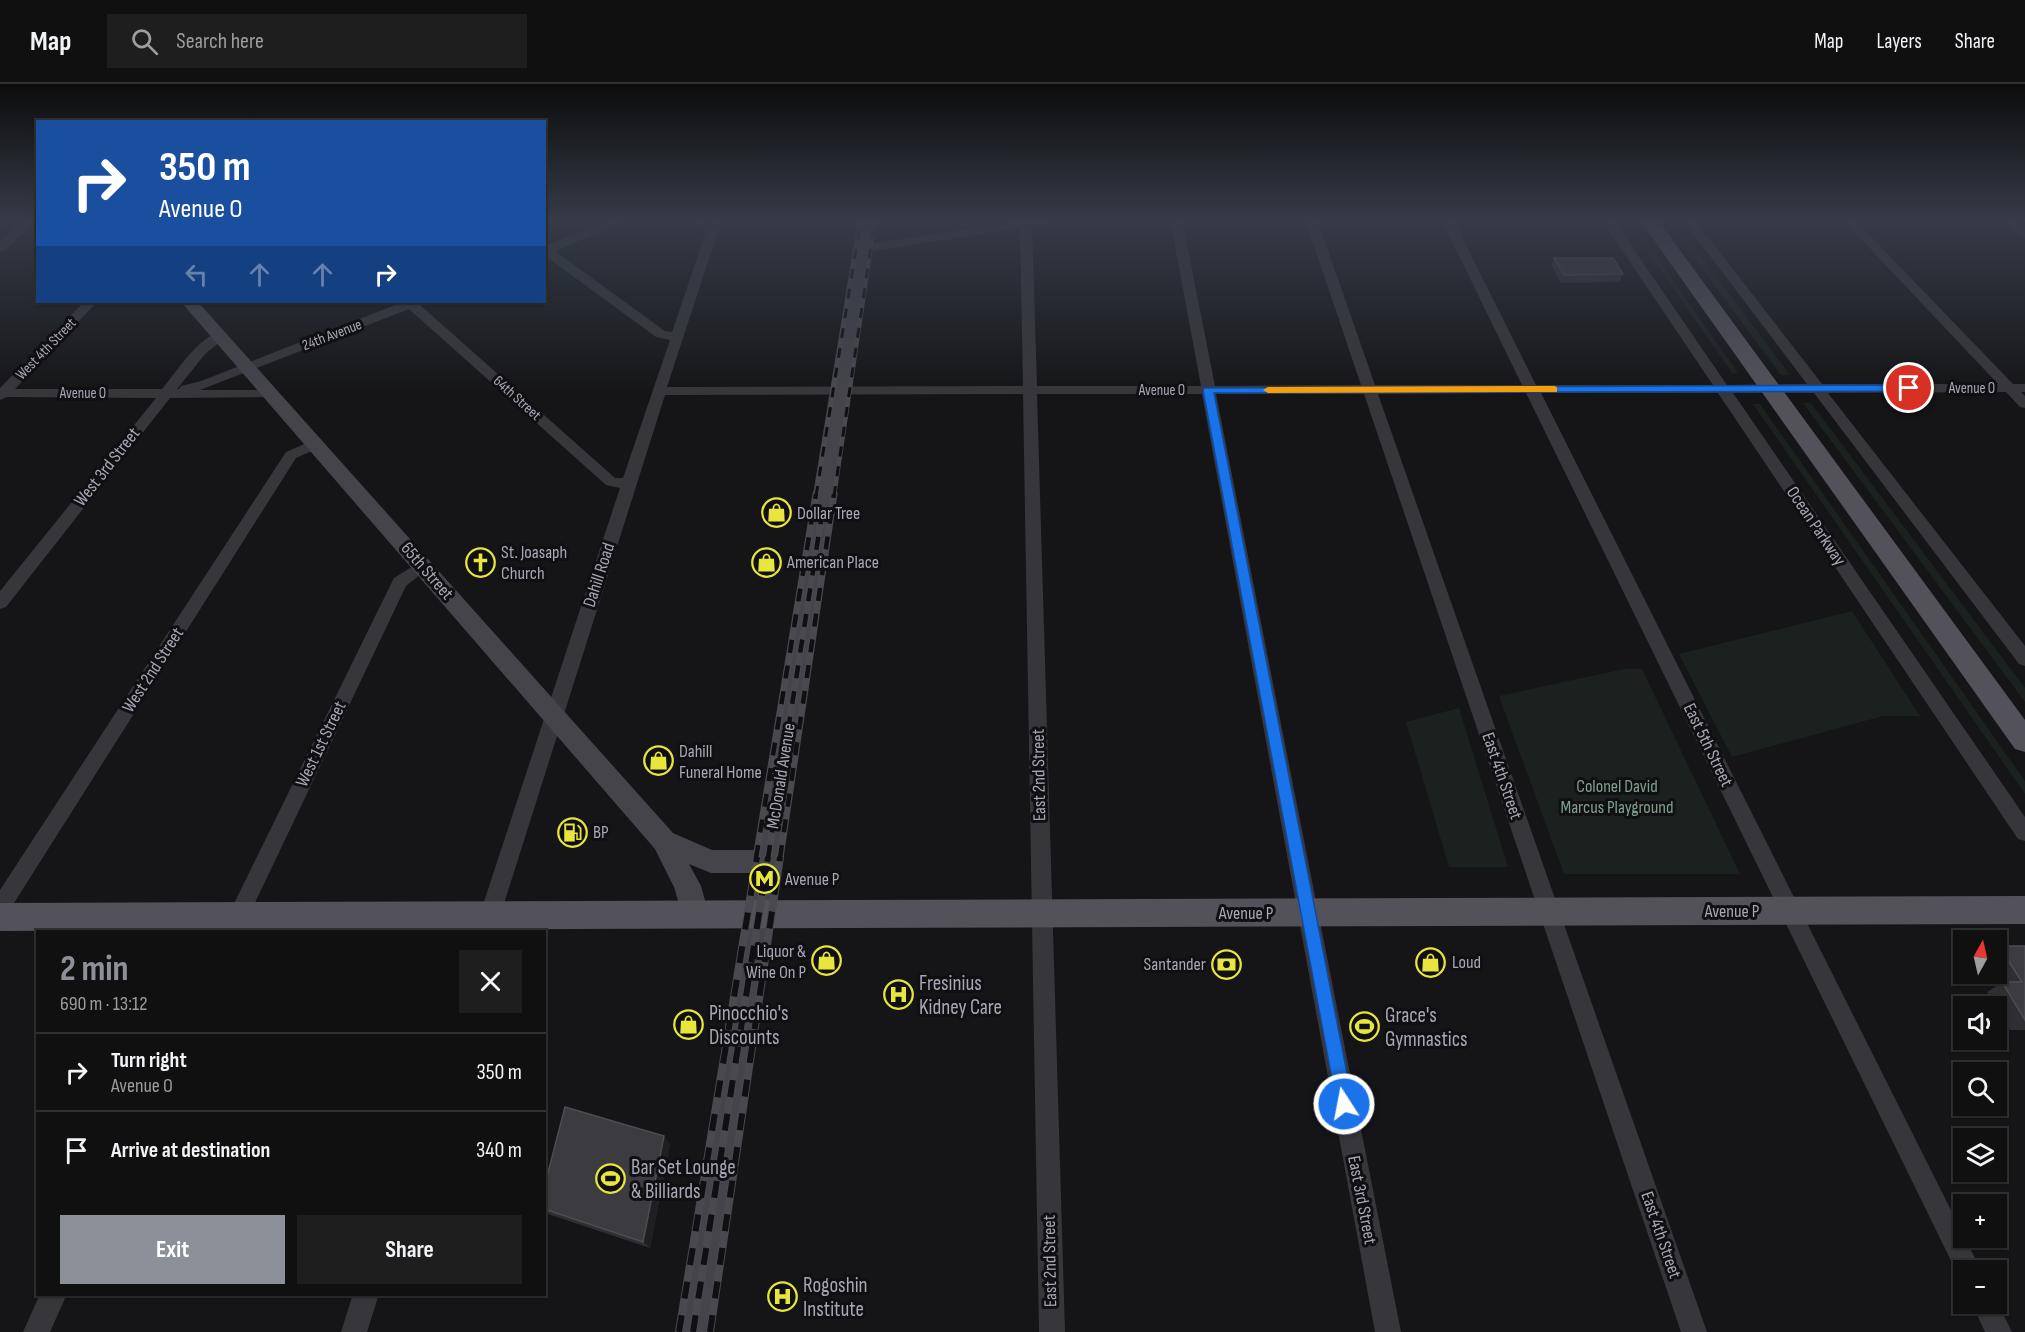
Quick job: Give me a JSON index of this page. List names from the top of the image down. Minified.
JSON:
{"streets":{"main road":["65th Street","McDonald Avenue","Avenue P"],"street":["24th Avenue","West 4th Street","Avenue O","64th Street","West 3rd Street","Ocean Parkway","Dahill Road","West 2nd Street","West 1st Street","East 5th Street","East 2nd Street","East 4th Street","East 3rd Street"]},"crossings":[["24th Avenue","Avenue O"],["24th Avenue","65th Street"],["West 4th Street","Avenue O"],["Avenue O","West 3rd Street"],["Avenue O","Ocean Parkway"],["Avenue O","65th Street"],["Avenue O","Dahill Road"],["Avenue O","East 5th Street"],["Avenue O","East 2nd Street"],["Avenue O","McDonald Avenue"],["Avenue O","East 4th Street"],["Avenue O","East 3rd Street"],["64th Street","Dahill Road"],["West 3rd Street","65th Street"],["65th Street","Dahill Road"],["65th Street","West 2nd Street"],["65th Street","West 1st Street"],["65th Street","McDonald Avenue"],["65th Street","Avenue P"],["Dahill Road","Avenue P"],["West 1st Street","Avenue P"],["East 5th Street","Avenue P"],["East 2nd Street","Avenue P"],["McDonald Avenue","Avenue P"],["East 4th Street","Avenue P"],["Avenue P","East 3rd Street"]],"parks":["Colonel David Marcus Playground"],"places":{"shop":["Dollar Tree","American Place","Dahill Funeral Home","Liquor & Wine On P","Loud","Pinocchio's Discounts"],"church":["St. Joasaph Church"],"fuel station":["BP"],"metro station":["Avenue P"],"bank":["Santander"],"hospital":["Fresinius Kidney Care","Rogoshin Institute"],"sports":["Grace's Gymnastics","Bar Set Lounge & Billiards"]},"north":"top","page":{"header":"Map","search":"Search here","nav":["Map","Layers","Share"],"turn":["350 m","Avenue O"],"map_buttons":["+","−"],"heading":["2 min","690 m · 13:12"],"list":[{"name":"Turn right","note":"Avenue O","value":"350 m"},{"name":"Arrive at destination","value":"340 m"}],"buttons":["Exit","Share"]}}
